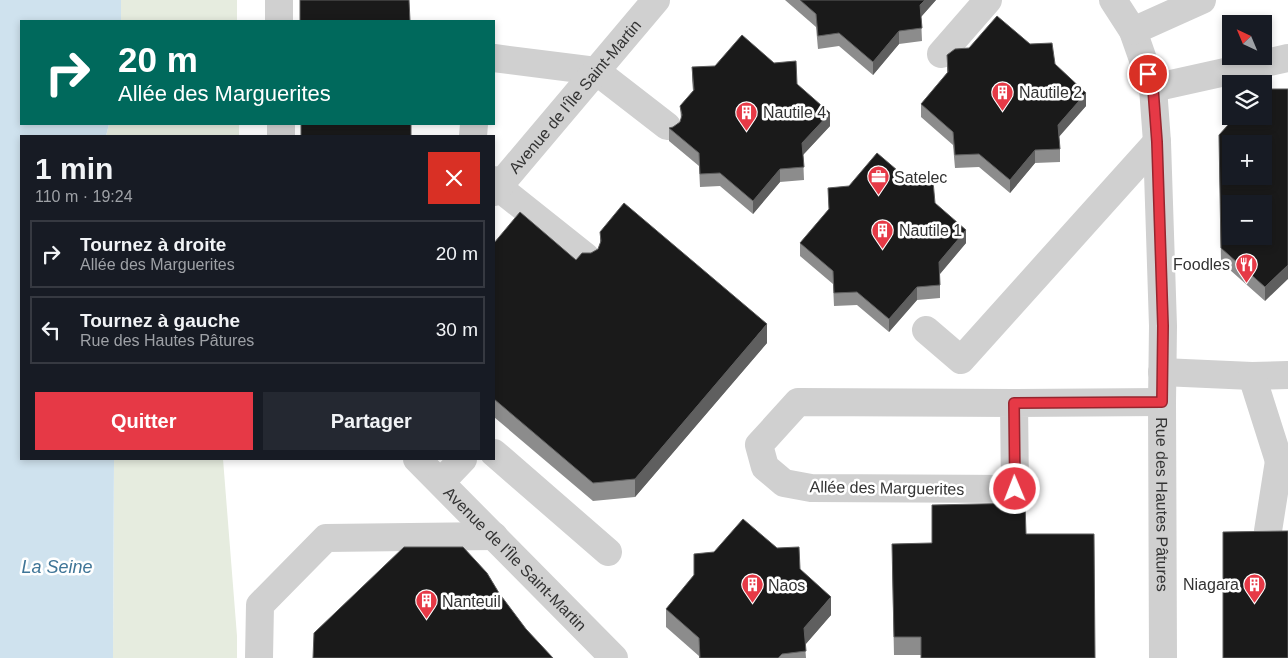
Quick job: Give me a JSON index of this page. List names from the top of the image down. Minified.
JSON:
{"streets":{"street":["Avenue de l'Île Saint-Martin","Allée des Marguerites","Rue des Hautes Pâtures"]},"crossings":[["Allée des Marguerites","Rue des Hautes Pâtures"]],"water":["La Seine"],"places":{"building":["Nautile 2","Nautile 4","Nautile 1","Niagara","Naos","Nanteuil"],"office":["Satelec"],"restaurant":["Foodles"]},"north":"top left","page":{"map_buttons":["+","−"],"turn":["20 m","Allée des Marguerites"],"heading":["1 min","110 m · 19:24"],"list":[{"name":"Tournez à droite","note":"Allée des Marguerites","value":"20 m"},{"name":"Tournez à gauche","note":"Rue des Hautes Pâtures","value":"30 m"}],"buttons":["Quitter","Partager"]}}
